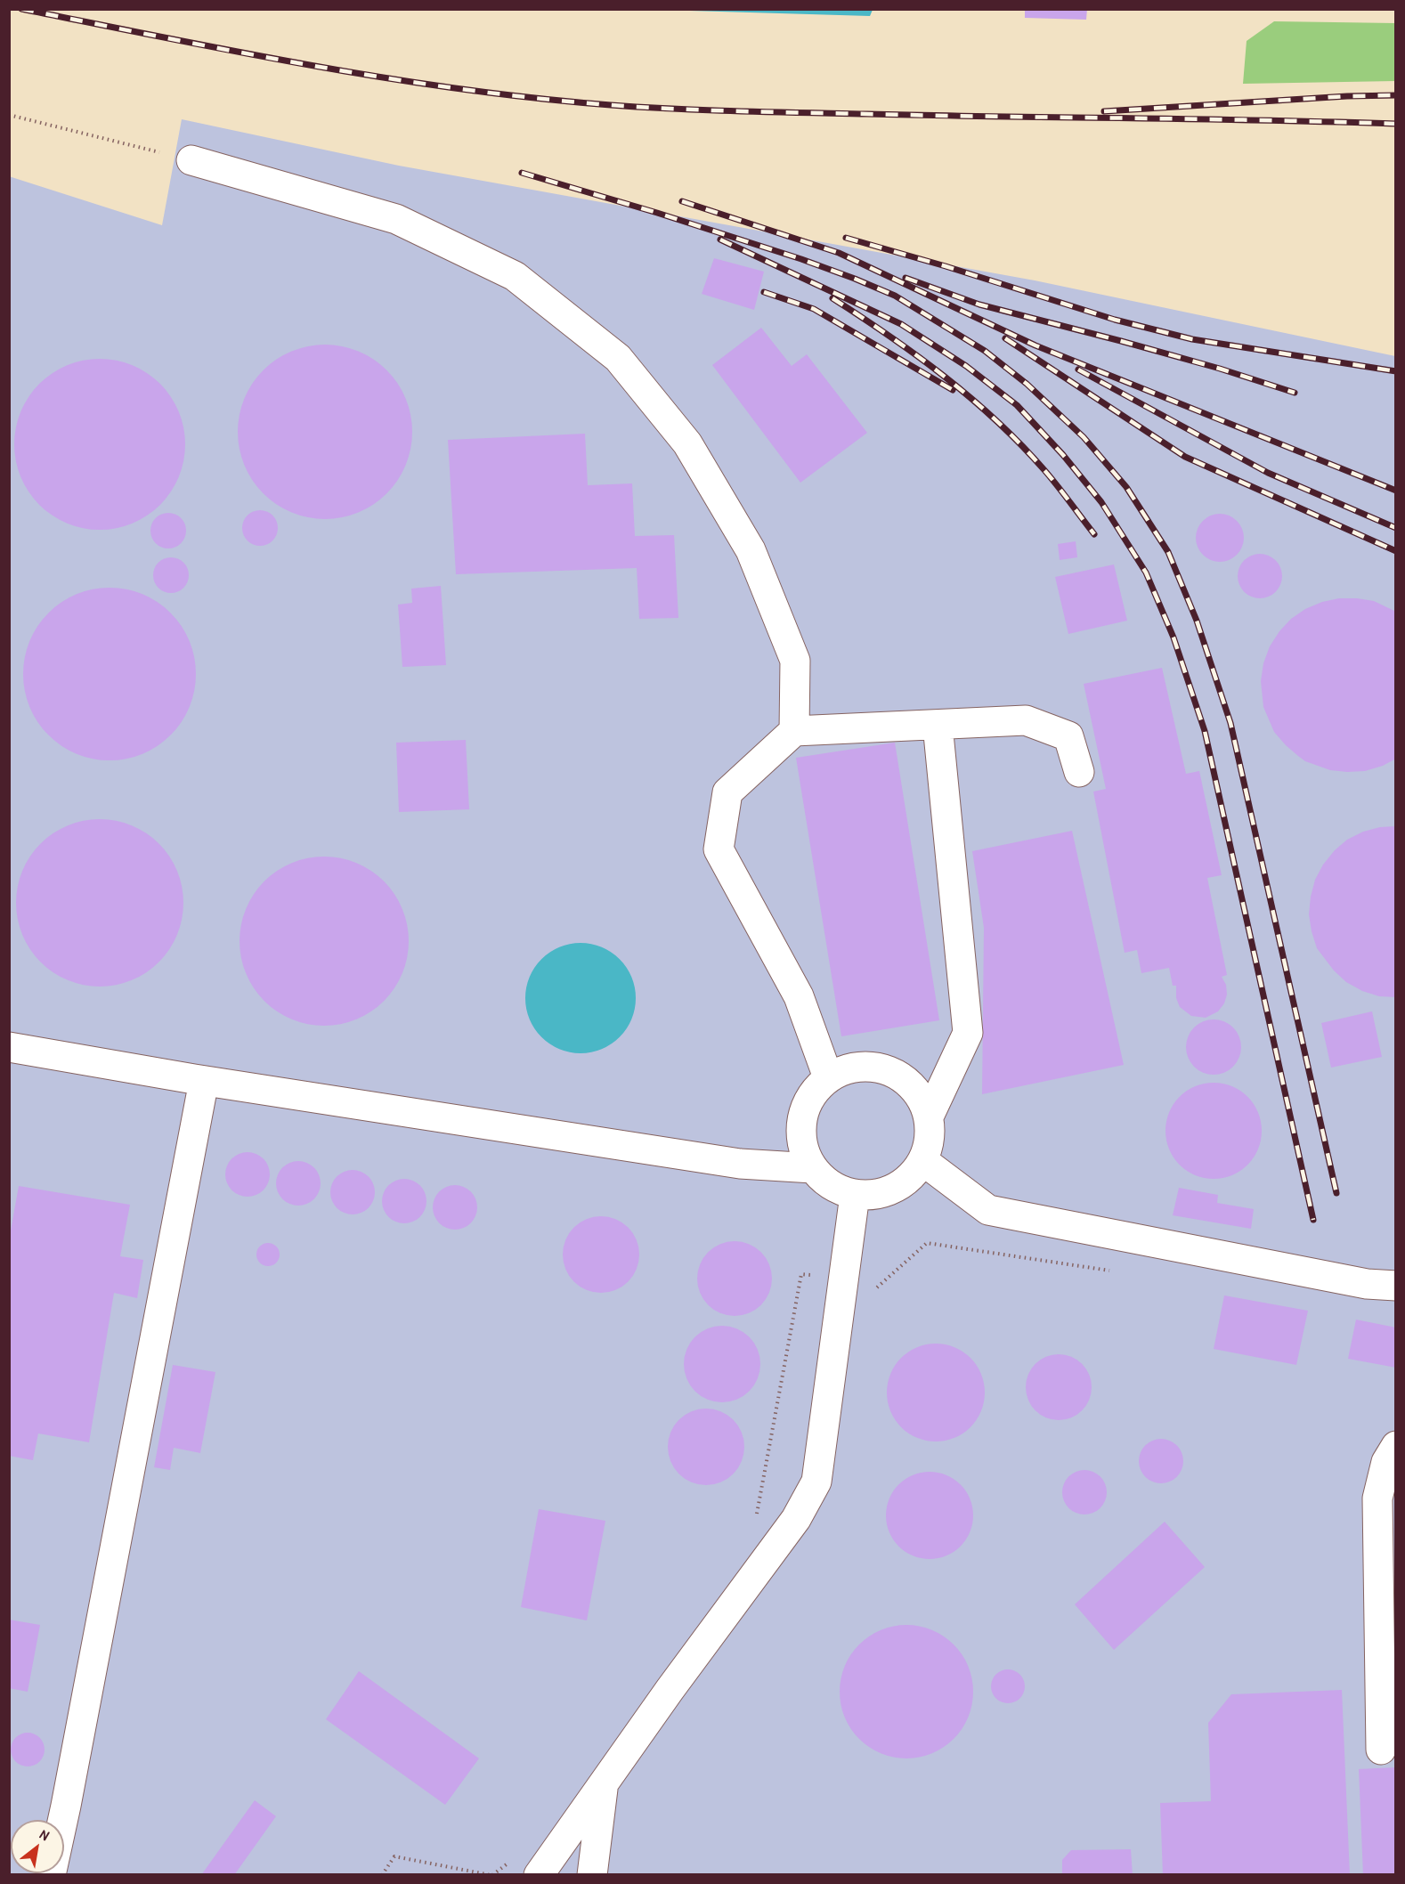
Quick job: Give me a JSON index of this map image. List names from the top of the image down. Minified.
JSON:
{"north":"top right"}
